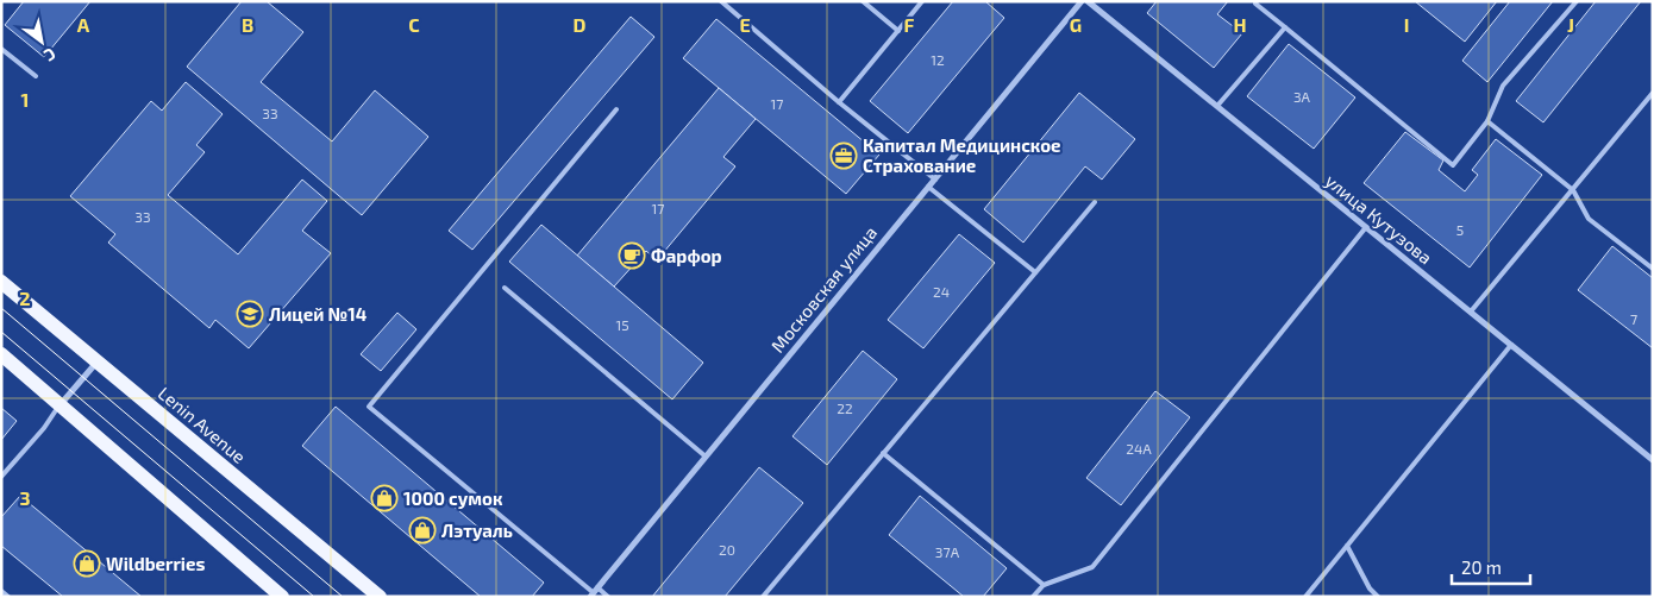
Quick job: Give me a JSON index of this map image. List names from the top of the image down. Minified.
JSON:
{"streets":{"main road":["Lenin Avenue"],"street":["улица Кутузова","Московская улица"]},"places":{"office":["Капитал Медицинское Страхование"],"cafe":["Фарфор"],"school or university":["Лицей №14"],"shop":["1000 сумок","Лэтуаль","Wildberries"]},"house_numbers":["12","3А","17","33","17","33","5","24","7","15","22","24А","20","37А"],"scale_bar":"20 m","north":"bottom right","grid":{"columns":["A","B","C","D","E","F","G","H","I","J"],"rows":["1","2","3"]}}
